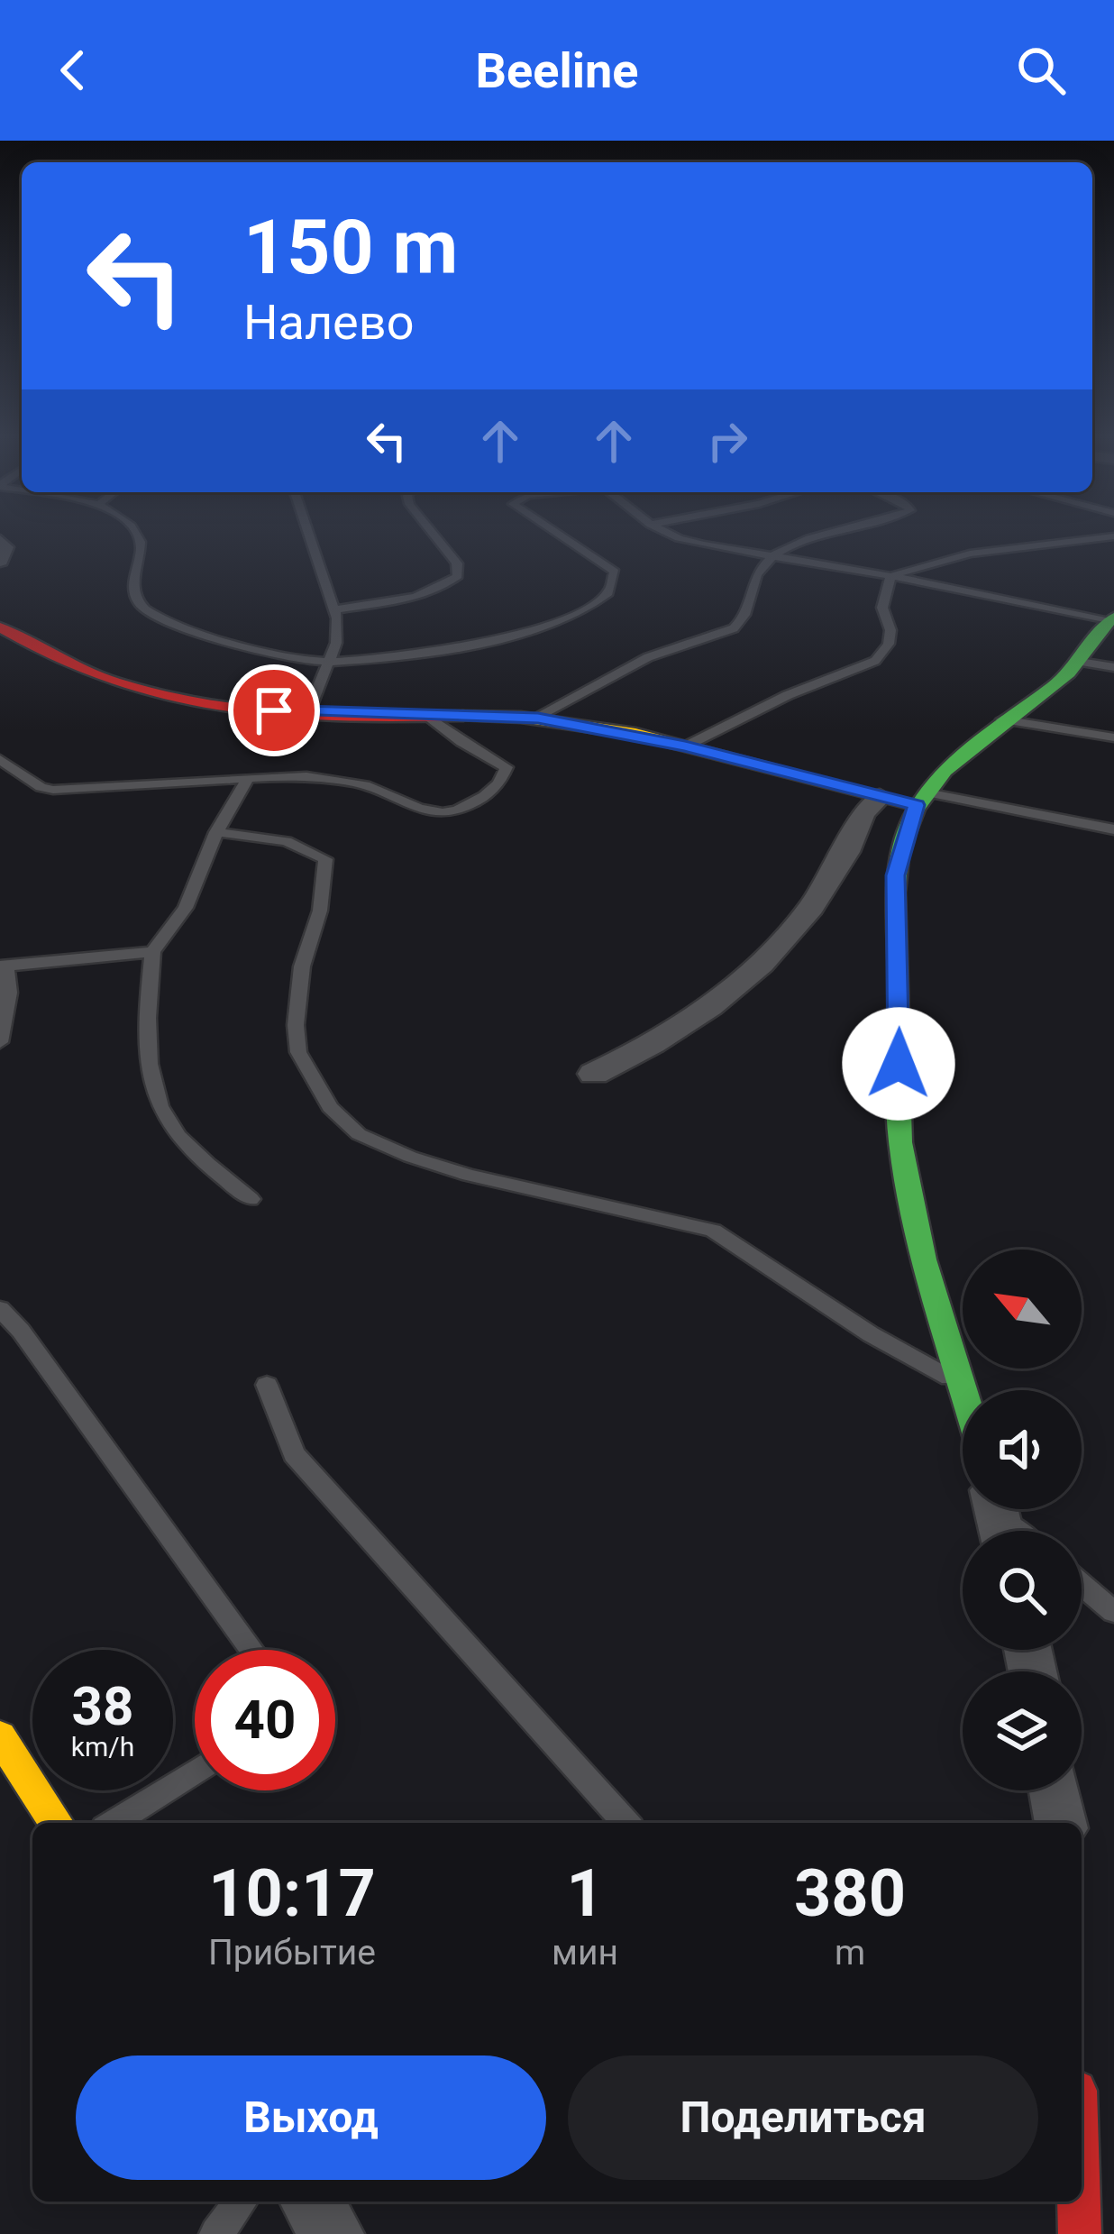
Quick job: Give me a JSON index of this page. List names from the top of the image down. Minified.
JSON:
{"north":"top left","page":{"header":"Beeline","turn":["150 m","Налево"],"speed":"38 km/h","limit":"40","eta":["10:17","Прибытие","1","мин","380","m"],"buttons":["Выход","Поделиться"]}}
